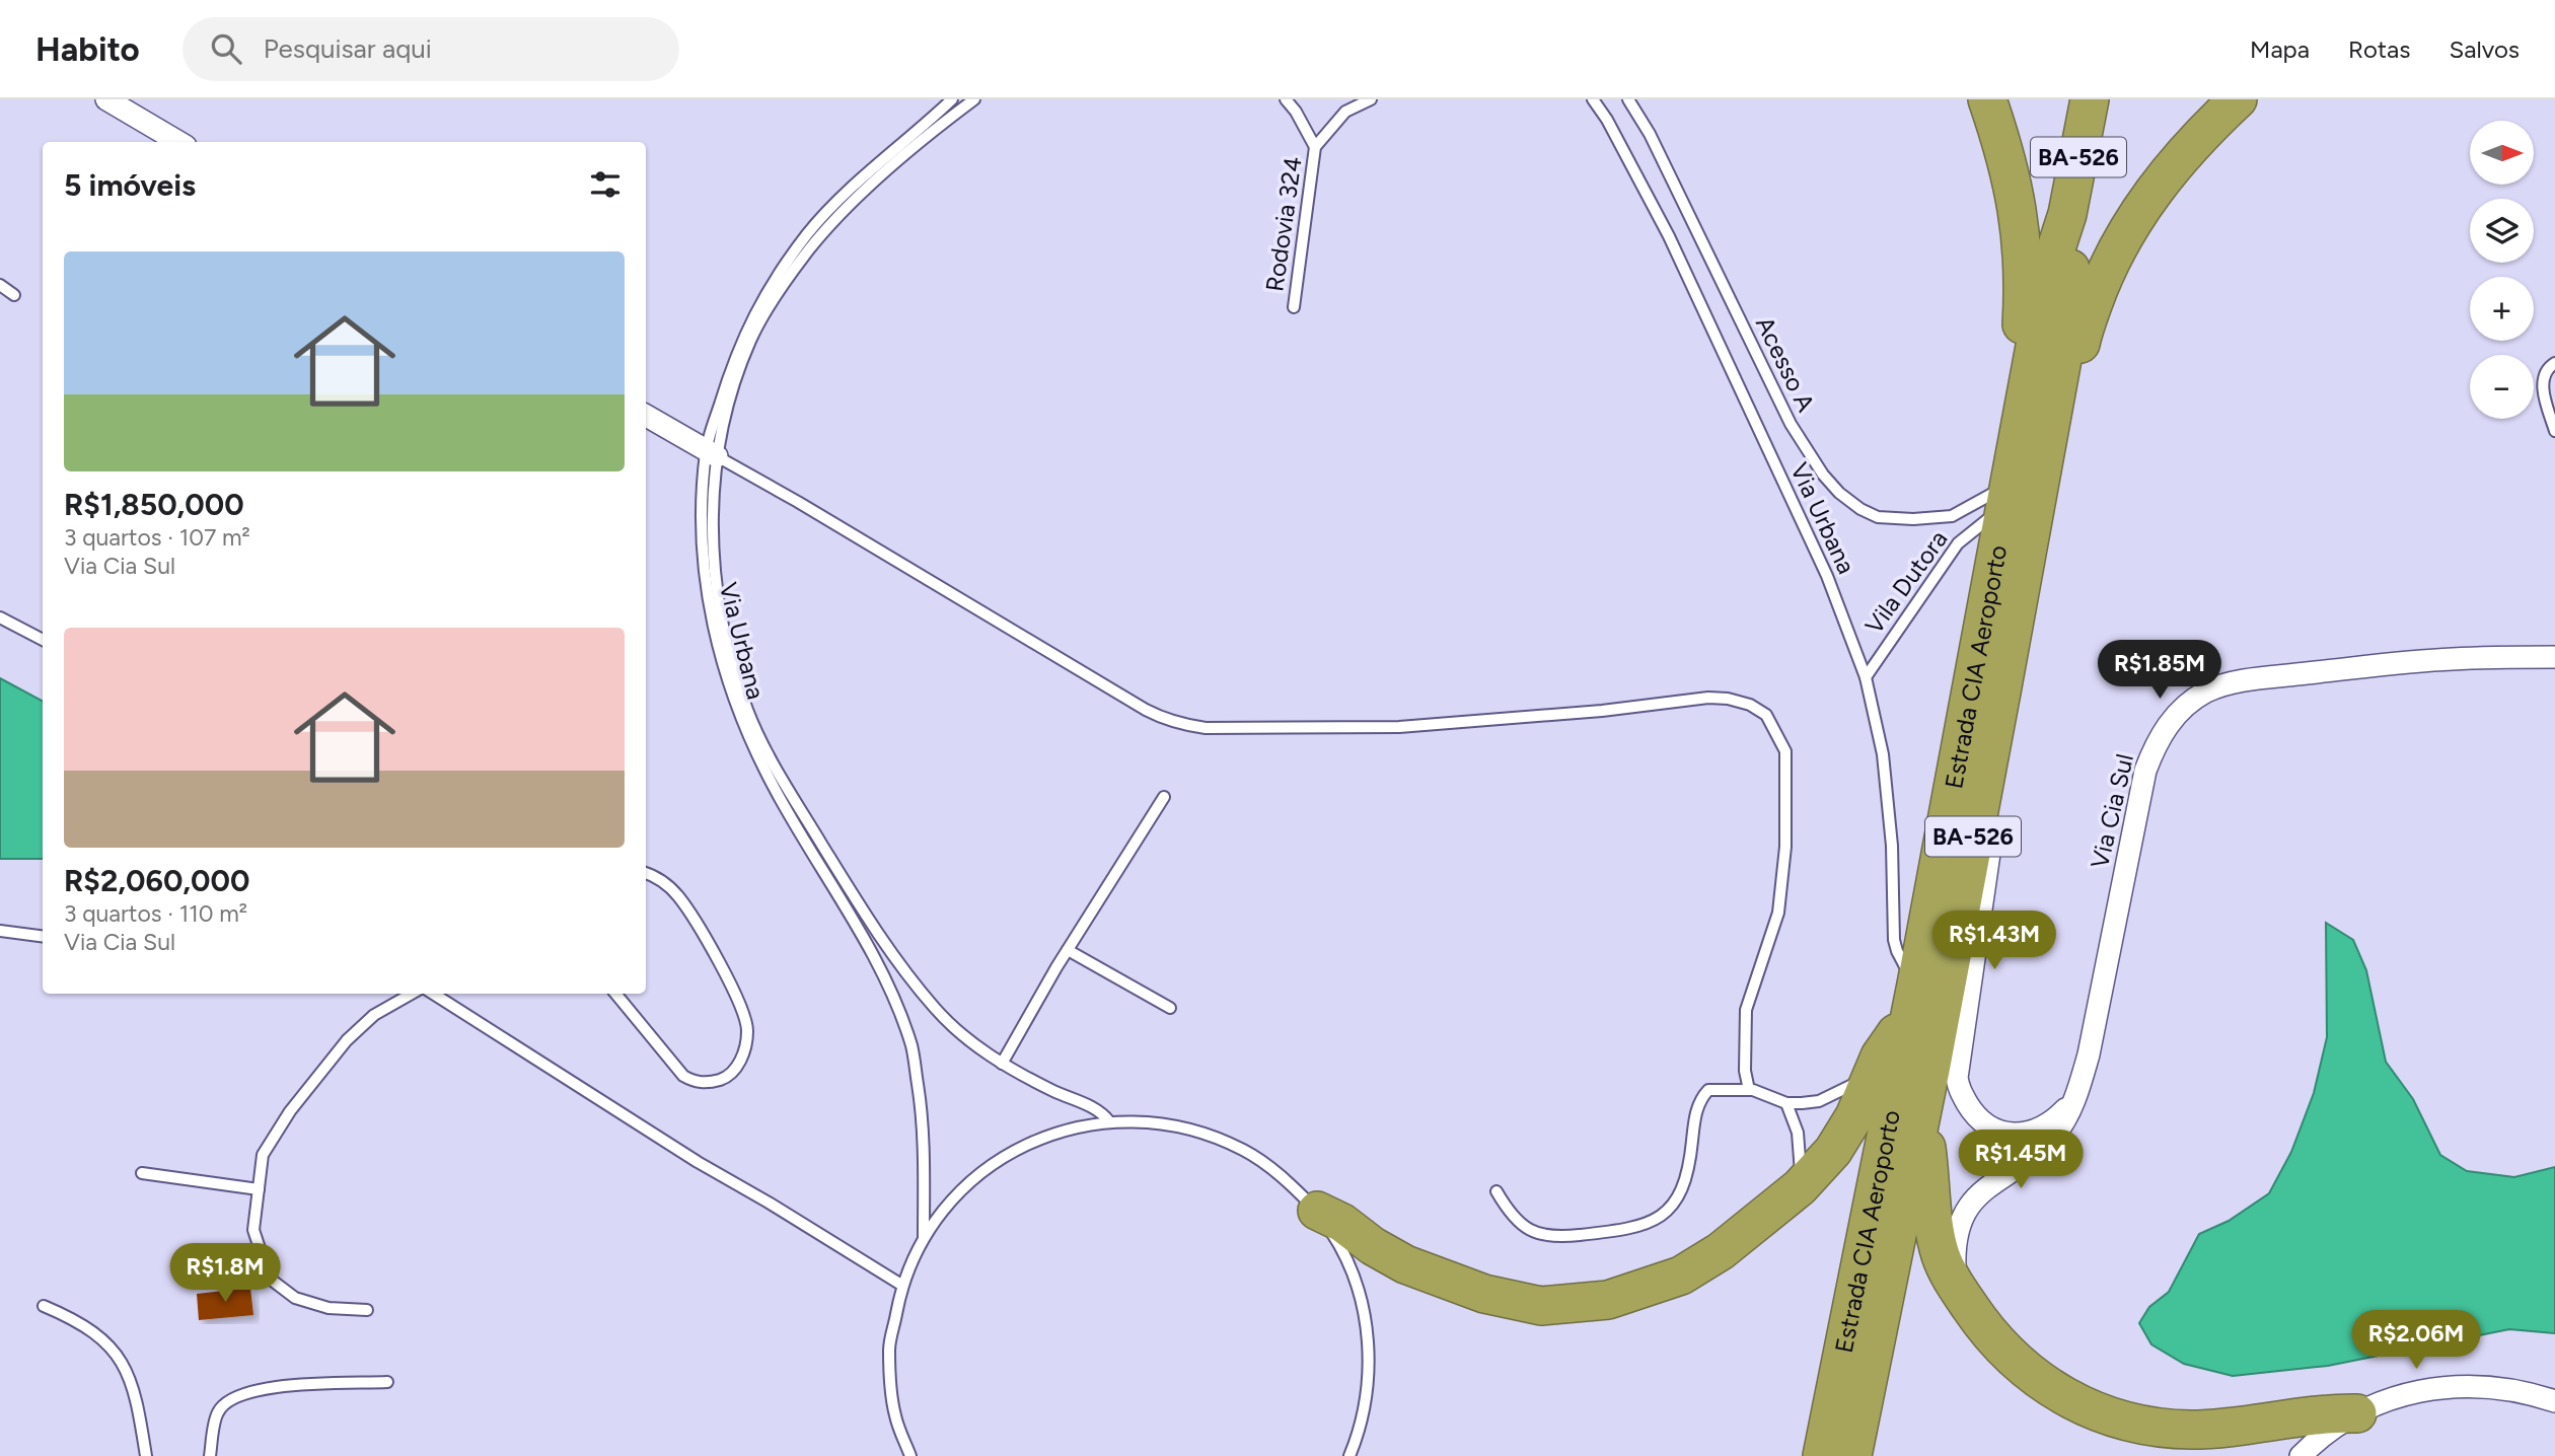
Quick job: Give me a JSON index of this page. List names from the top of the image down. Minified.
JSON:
{"streets":{"highway":["BA-526","Estrada CIA Aeroporto"],"street":["Via Cia Sul"],"lane":["Rodovia 324","Acesso A","Via Urbana","Vila Dutora"]},"crossings":[["Acesso A","Vila Dutora"],["Via Urbana","Vila Dutora"],["Via Urbana","Estrada CIA Aeroporto"]],"north":"right","page":{"header":"Habito","search":"Pesquisar aqui","nav":["Mapa","Rotas","Salvos"],"map_buttons":["+","−"],"heading":"5 imóveis","list":[{"name":"R$1,850,000","note":"3 quartos · 107 m² · Via Cia Sul"},{"name":"R$2,060,000","note":"3 quartos · 110 m² · Via Cia Sul"}],"price":["R$1.85M","R$1.43M","R$1.45M","R$1.8M","R$2.06M"]}}
